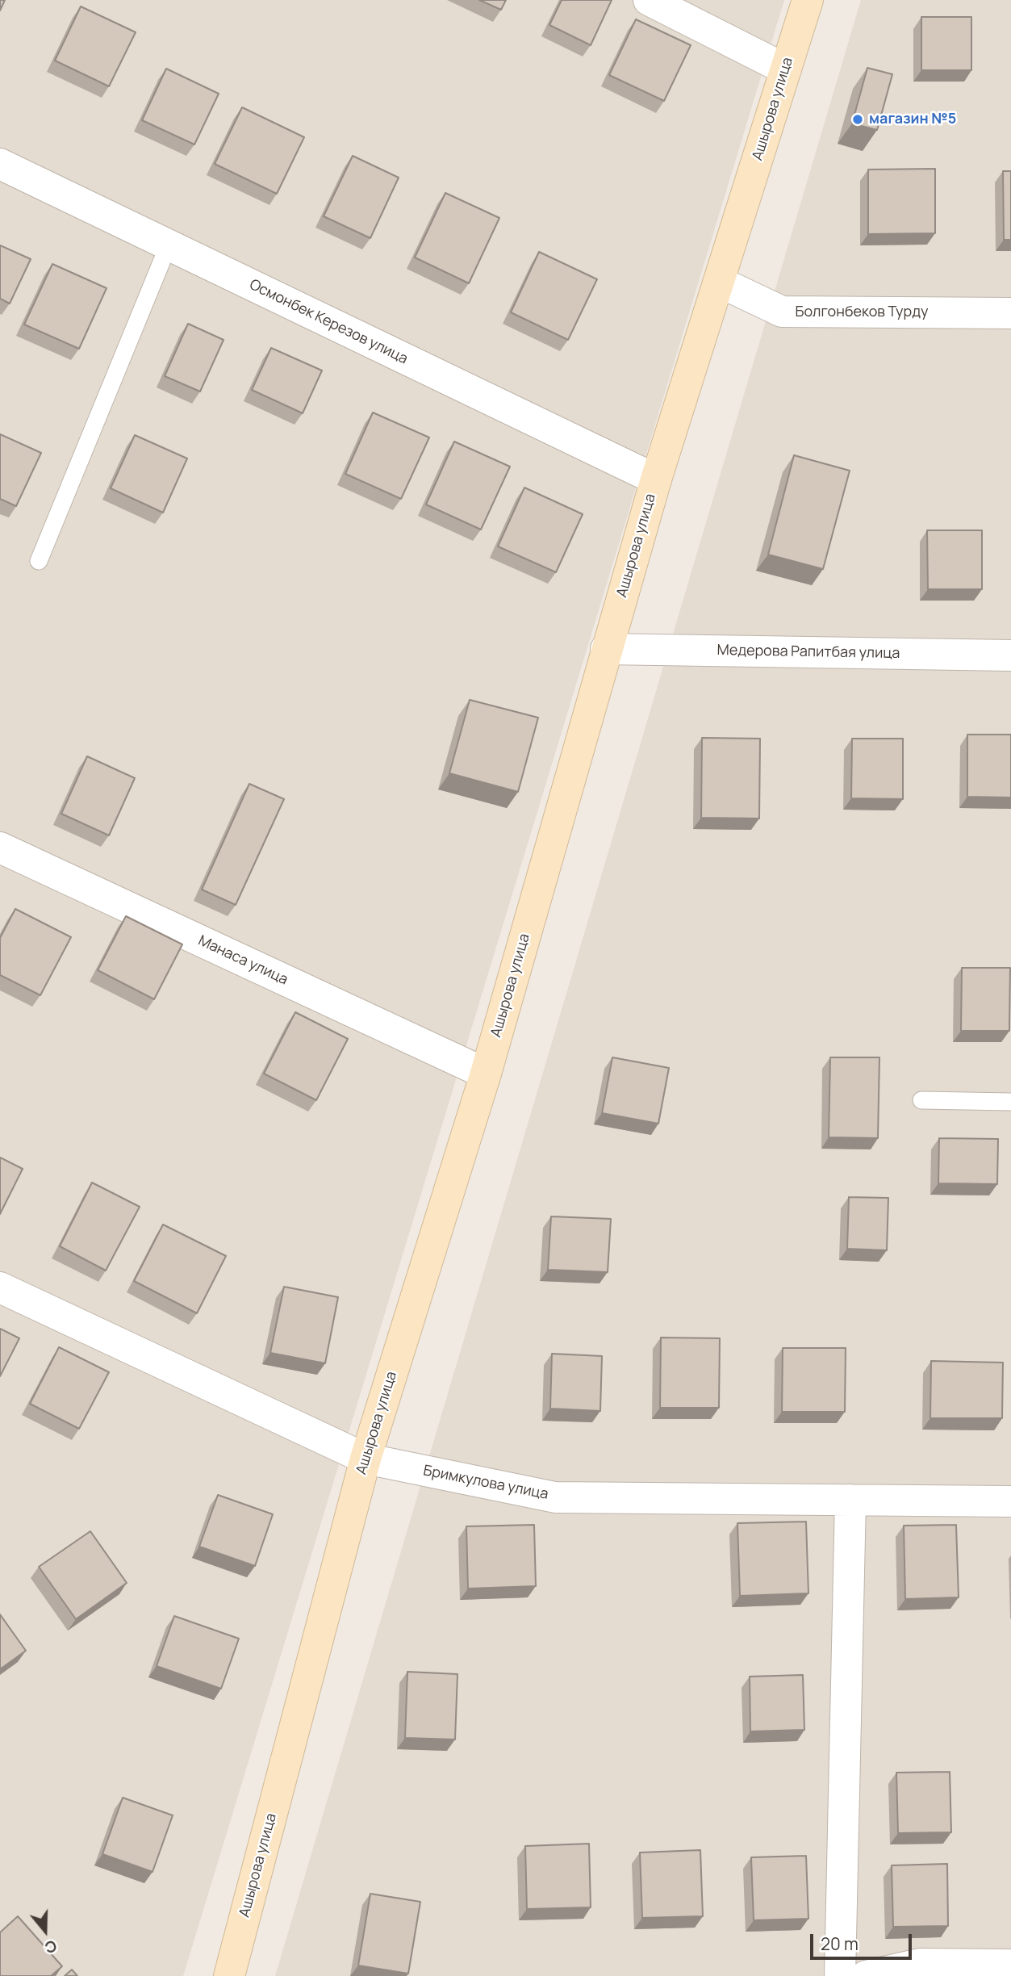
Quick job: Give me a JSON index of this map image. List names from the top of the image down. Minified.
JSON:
{"streets":{"street":["Ашырова улица","Болгонбеков Турду","Осмонбек Керезов улица","Медерова Рапитбая улица","Манаса улица","Бримкулова улица"]},"crossings":[["Ашырова улица","Болгонбеков Турду"],["Ашырова улица","Осмонбек Керезов улица"],["Ашырова улица","Медерова Рапитбая улица"],["Ашырова улица","Манаса улица"],["Ашырова улица","Бримкулова улица"]],"places":["магазин №5"],"scale_bar":"20 m","north":"bottom"}
